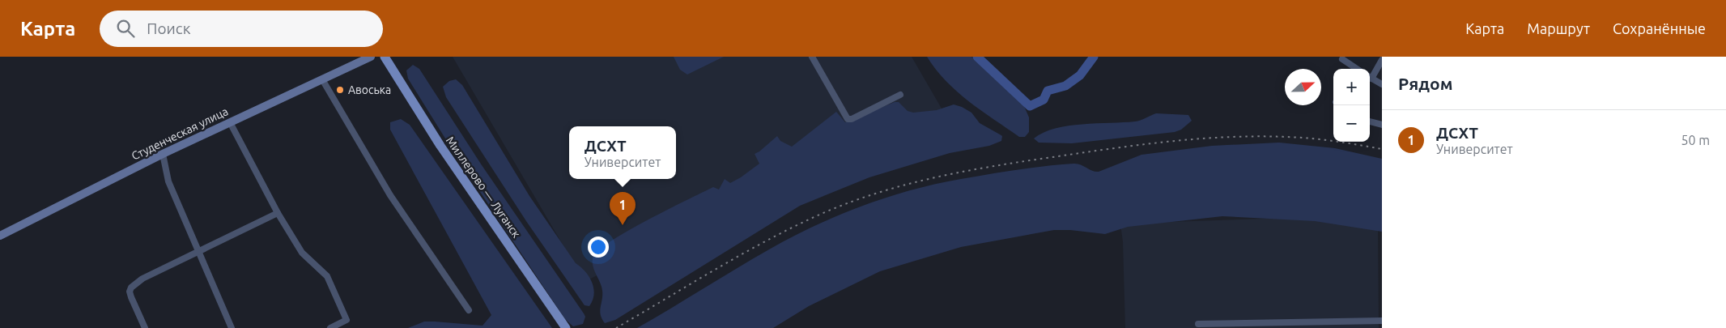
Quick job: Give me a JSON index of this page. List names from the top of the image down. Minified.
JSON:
{"streets":{"main road":["Миллерово — Луганск"],"street":["Студенческая улица"]},"places":["Авоська"],"north":"right","page":{"header":"Карта","search":"Поиск","nav":["Карта","Маршрут","Сохранённые"],"heading":"Рядом","map_buttons":["+","−"],"list":[{"mark":"1","name":"ДСХТ","note":"Университет","value":"50 m"}],"popup":["ДСХТ","Университет"],"pins":"1"}}
